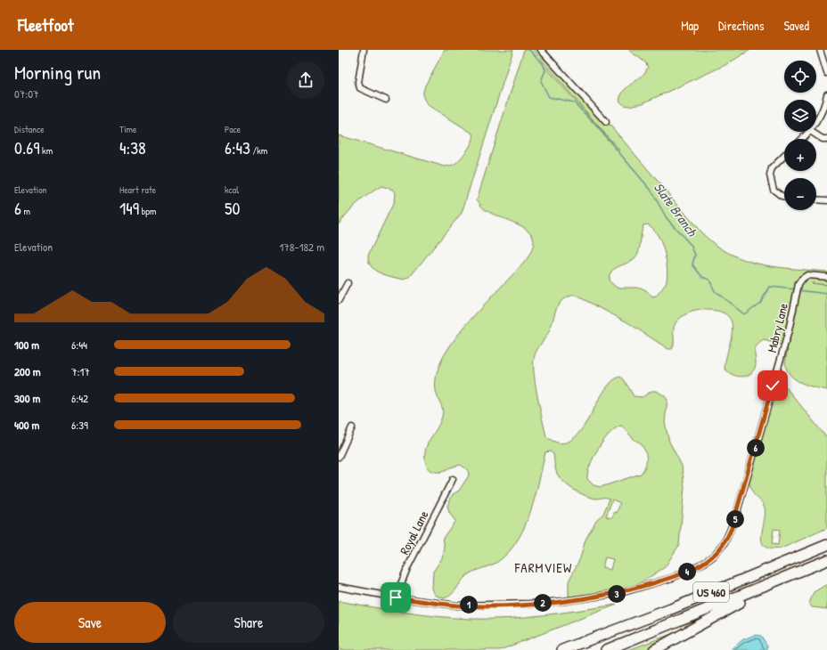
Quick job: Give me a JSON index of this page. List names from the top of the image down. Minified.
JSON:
{"streets":{"highway":["US 460"],"street":["Mabry Lane","Royal Lane"]},"crossings":[["Mabry Lane","Royal Lane"]],"districts":["FARMVIEW"],"water":["Slate Branch"],"page":{"header":"Fleetfoot","nav":["Map","Directions","Saved"],"heading":["Morning run","07:07"],"map_buttons":["+","−"],"stats":[["Distance","0.69 km"],["Time","4:38"],["Pace","6:43 /km"],["Elevation","6 m"],["Heart rate","149 bpm"],["kcal","50"]],"chart":["Elevation","178–182 m"],"list":[{"name":"100 m","note":"6:44"},{"name":"200 m","note":"7:17"},{"name":"300 m","note":"6:42"},{"name":"400 m","note":"6:39"}],"pins":["6","5","4","3","2","1"],"buttons":["Save","Share"]}}
